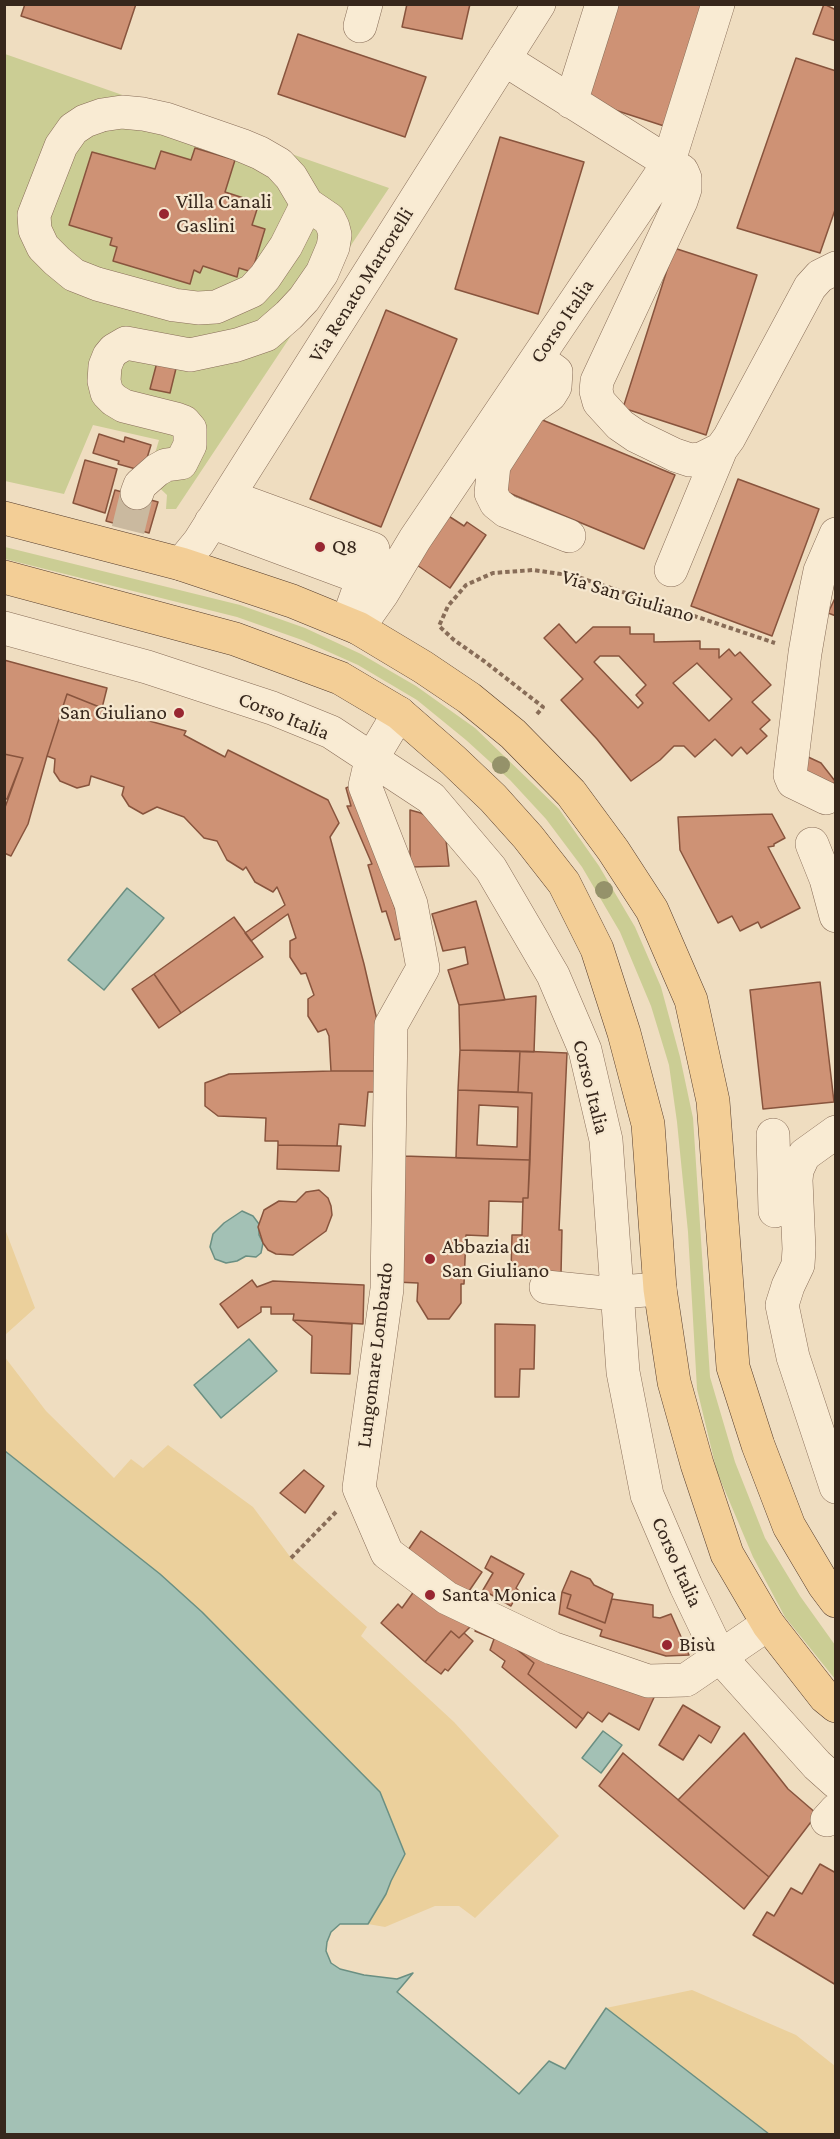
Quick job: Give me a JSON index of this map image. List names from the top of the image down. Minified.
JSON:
{"streets":{"street":["Via Renato Martorelli","Corso Italia","Lungomare Lombardo"],"path":["Via San Giuliano"]},"crossings":[["Corso Italia","Lungomare Lombardo"]],"places":["Villa Canali Gaslini","Q8","San Giuliano","Abbazia di San Giuliano","Santa Monica","Bisù"]}
